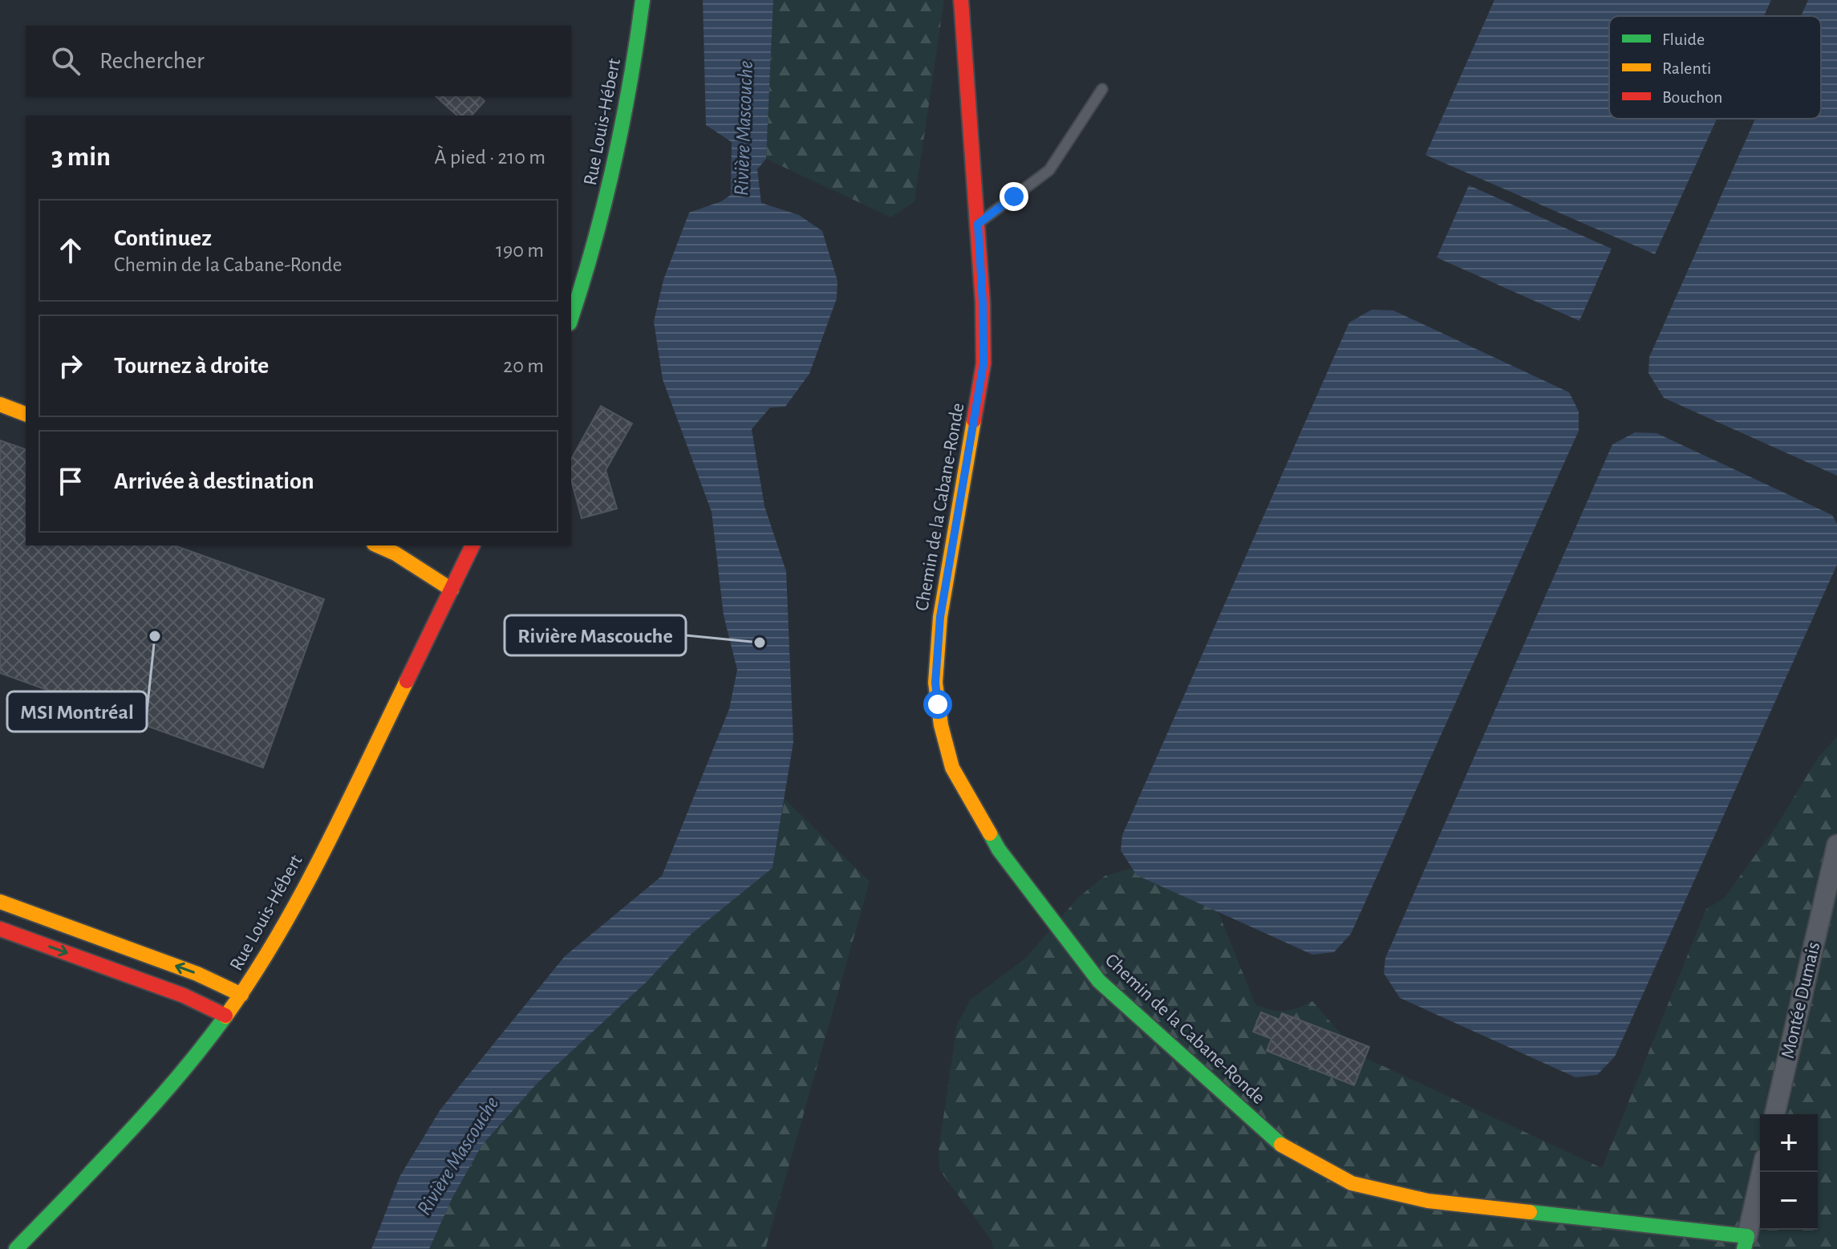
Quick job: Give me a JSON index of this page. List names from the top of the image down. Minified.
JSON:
{"streets":{"main road":["Rue Louis-Hébert","Chemin de la Cabane-Ronde"],"street":["Montée Dumais"]},"water":["Rivière Mascouche"],"places":["MSI Montréal","Rivière Mascouche"],"legend":["Fluide","Ralenti","Bouchon"],"page":{"search":"Rechercher","heading":["3 min","À pied · 210 m"],"list":[["Continuez","Chemin de la Cabane-Ronde","190 m"],["Tournez à droite","20 m"],"Arrivée à destination"],"map_buttons":["+","−"]}}
